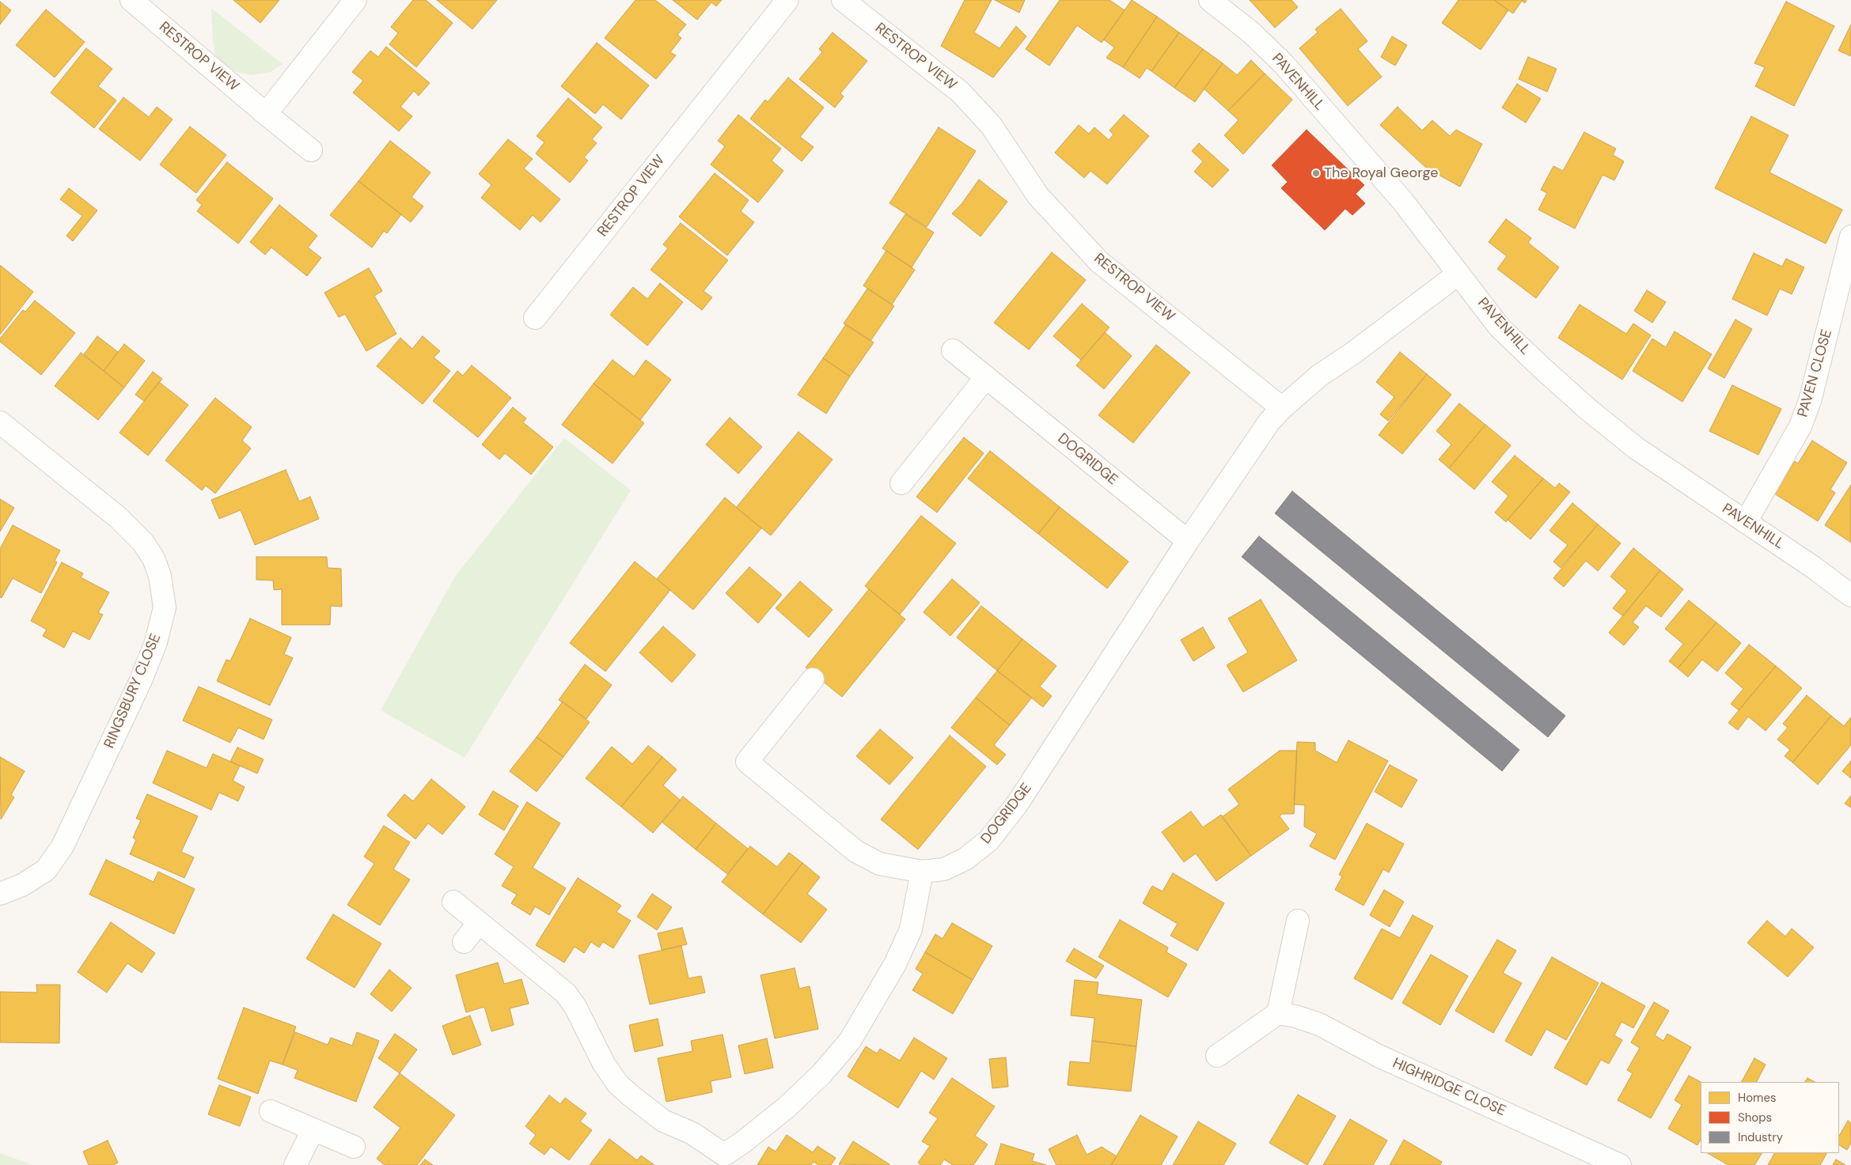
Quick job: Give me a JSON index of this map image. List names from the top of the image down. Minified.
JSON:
{"streets":{"street":["RESTROP VIEW","PAVENHILL","PAVEN CLOSE","DOGRIDGE","RINGSBURY CLOSE","HIGHRIDGE CLOSE"]},"crossings":[["RESTROP VIEW","DOGRIDGE"],["PAVENHILL","PAVEN CLOSE"]],"places":["The Royal George"],"legend":["Homes","Shops","Industry"]}
